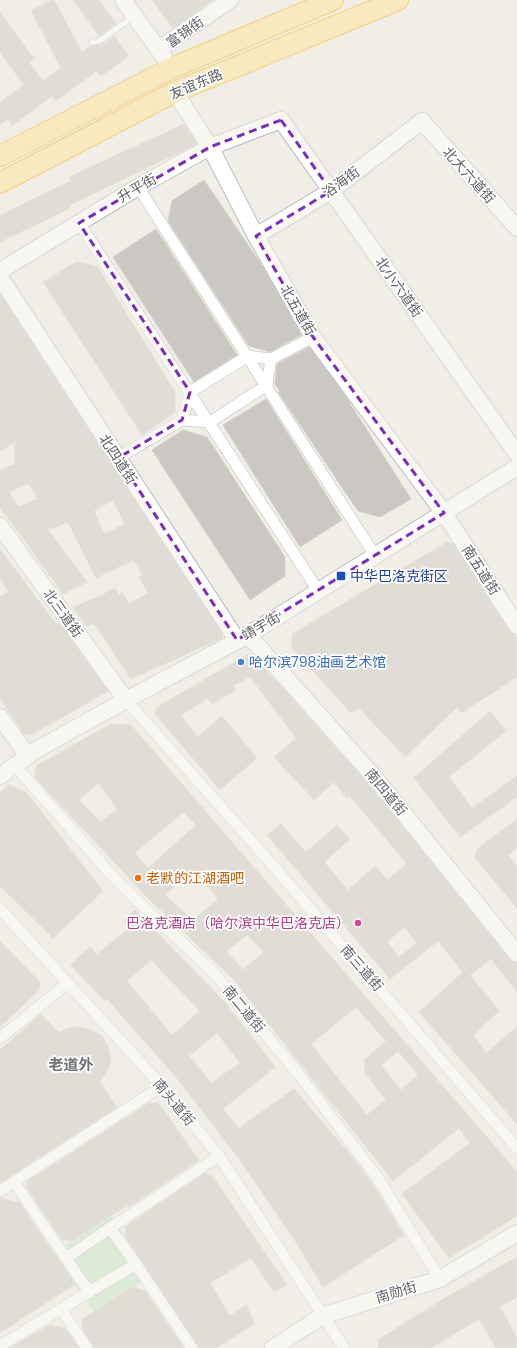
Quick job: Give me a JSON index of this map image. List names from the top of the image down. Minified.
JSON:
{"streets":{"highway":["友谊东路"],"street":["富锦街","北大六道街","浴海街","升平街","北小六道街","北五道街","北四道街","南五道街","北三道街","靖宇街","南四道街","南三道街","南二道街","南头道街","南勋街"]},"crossings":[["友谊东路","北五道街"],["北大六道街","浴海街"],["浴海街","北小六道街"],["浴海街","北五道街"],["升平街","北小六道街"],["升平街","北五道街"],["北五道街","南五道街"],["北五道街","靖宇街"],["北四道街","靖宇街"],["北四道街","南四道街"],["南五道街","靖宇街"],["北三道街","靖宇街"],["北三道街","南三道街"],["靖宇街","南四道街"],["靖宇街","南三道街"],["靖宇街","南二道街"],["南二道街","南勋街"],["南头道街","南勋街"]],"districts":["老道外"],"places":{"transit":["中华巴洛克街区"],"other":["哈尔滨798油画艺术馆","老默的江湖酒吧","巴洛克酒店（哈尔滨中华巴洛克店）"]}}
